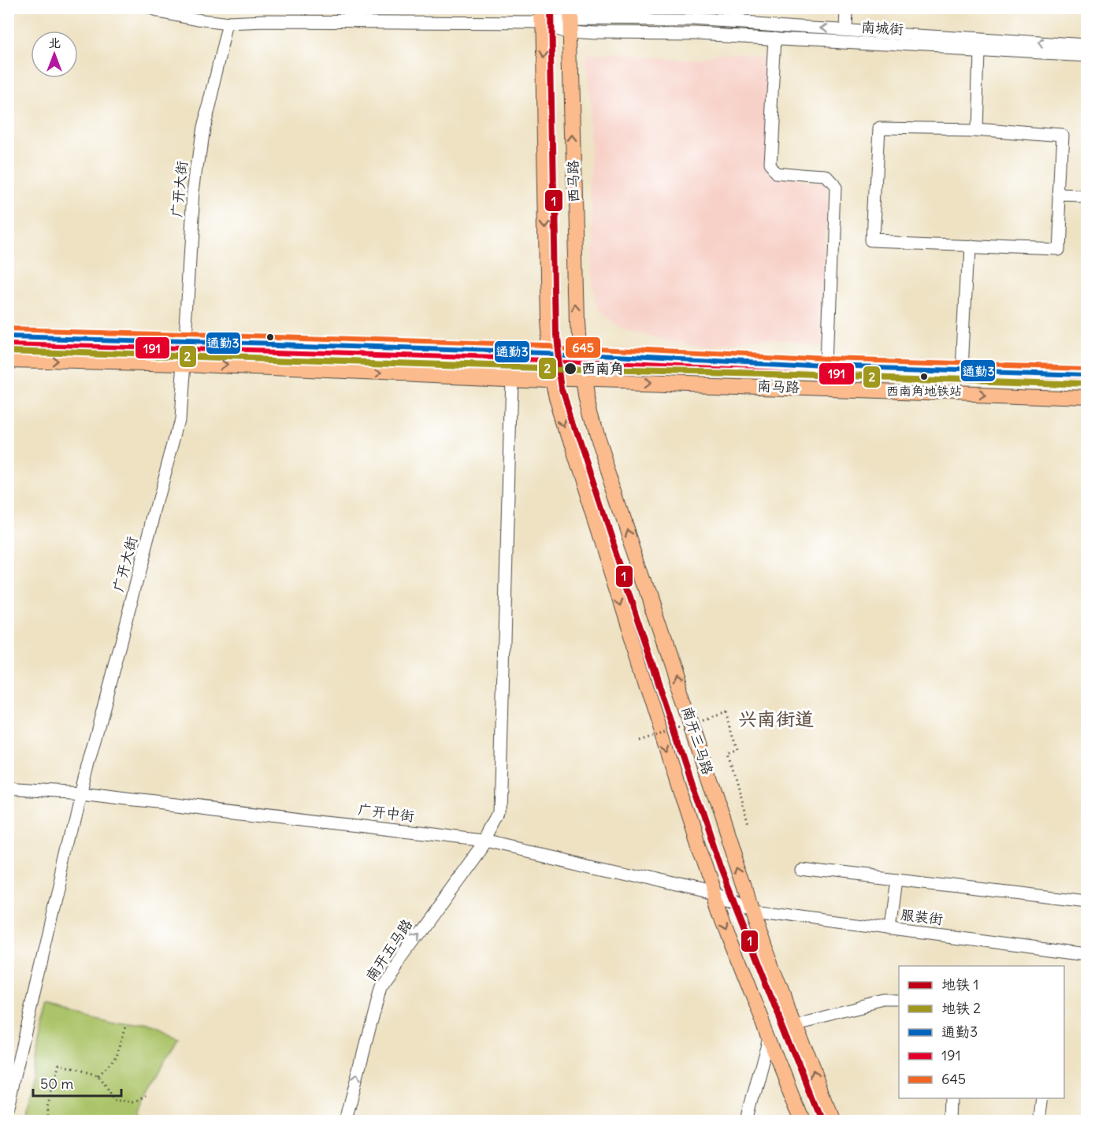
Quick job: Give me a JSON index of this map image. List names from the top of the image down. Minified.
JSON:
{"streets":{"main road":["西马路","南马路","南开三马路"],"street":["南城街","广开大街","广开中街","服装街","南开五马路"]},"crossings":[["南城街","西马路"],["南城街","广开大街"],["西马路","南马路"],["西马路","南开三马路"],["广开大街","南马路"],["广开大街","广开中街"],["南马路","南开三马路"],["南马路","南开五马路"],["南开三马路","广开中街"],["南开三马路","服装街"],["广开中街","服装街"],["广开中街","南开五马路"]],"one_way":["南开五马路"],"districts":["兴南街道"],"places":["西南角","西南角地铁站"],"lines":["metro line 1","transit line 645","transit line 通勤3","transit line 191","metro line 2"],"legend":["地铁 1","地铁 2","通勤3","191","645"],"scale_bar":"50 m","north":"top"}
